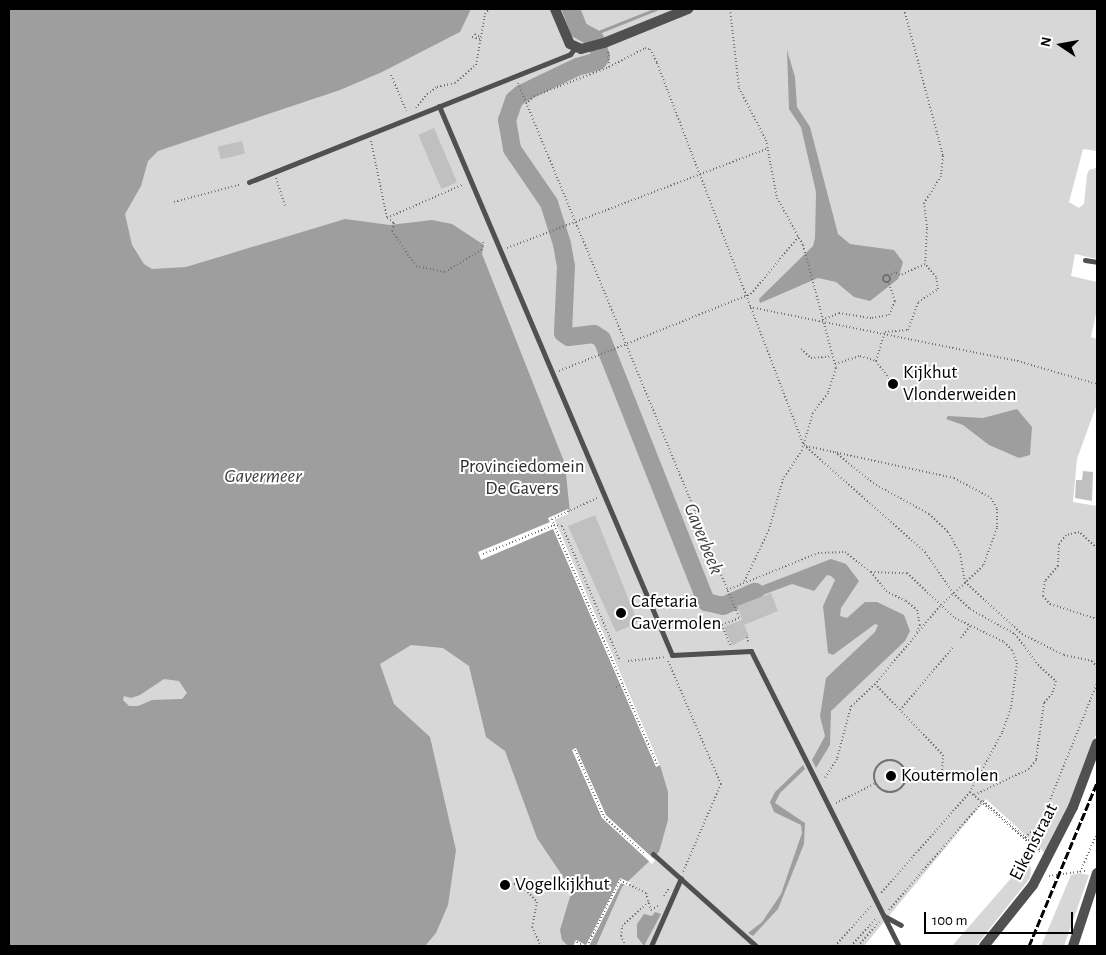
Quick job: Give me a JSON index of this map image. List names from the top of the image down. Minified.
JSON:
{"streets":{"street":["Eikenstraat"]},"water":["Gavermeer","Gaverbeek"],"parks":["Provinciedomein De Gavers"],"places":["Kijkhut Vlonderweiden","Cafetaria Gavermolen","Koutermolen","Vogelkijkhut"],"scale_bar":"100 m","north":"left"}
